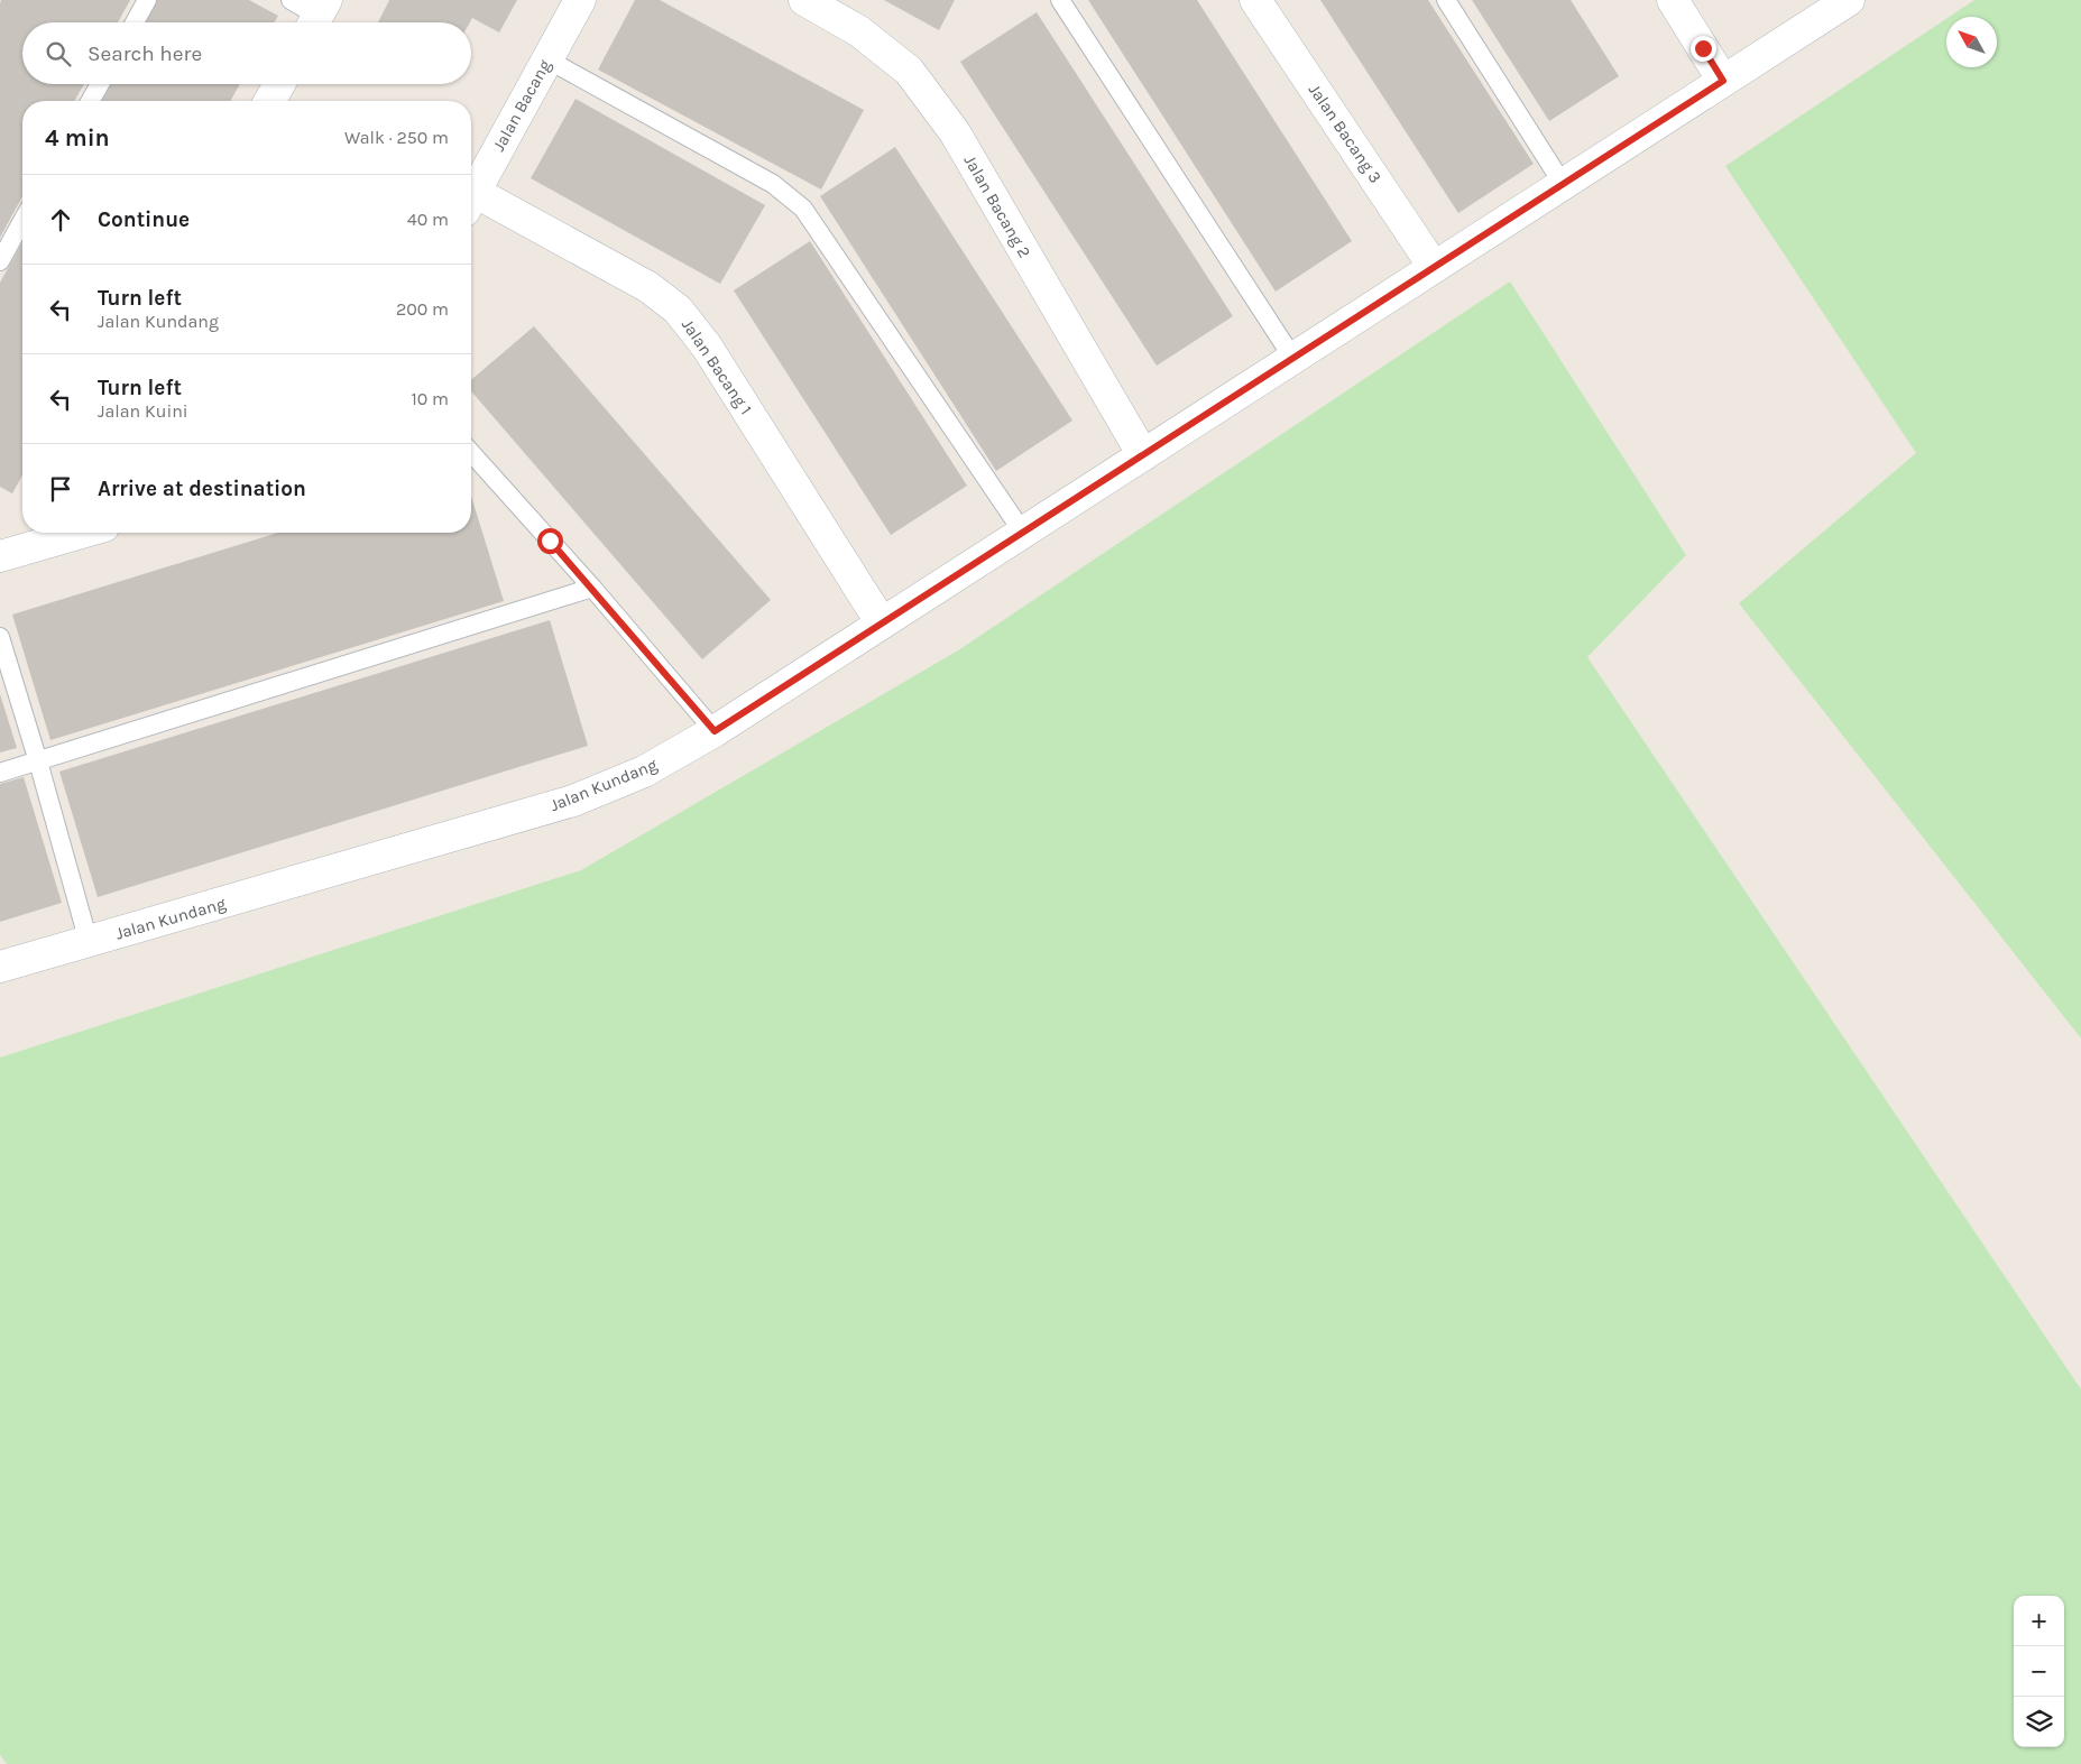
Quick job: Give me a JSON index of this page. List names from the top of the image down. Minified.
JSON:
{"streets":{"street":["Jalan Bacang","Jalan Bacang 3","Jalan Bacang 2","Jalan Bacang 1","Jalan Kundang"]},"crossings":[["Jalan Bacang 3","Jalan Kundang"],["Jalan Bacang 2","Jalan Kundang"],["Jalan Bacang 1","Jalan Kundang"]],"north":"top left","page":{"search":"Search here","heading":["4 min","Walk · 250 m"],"list":[["Continue","40 m"],["Turn left","Jalan Kundang","200 m"],["Turn left","Jalan Kuini","10 m"],"Arrive at destination"],"map_buttons":["+","−"]}}
